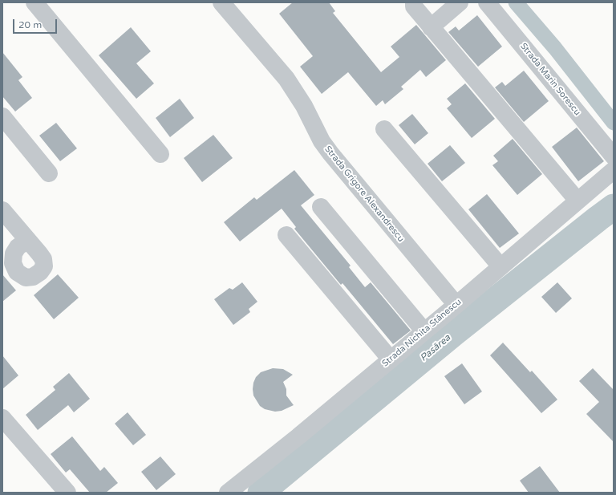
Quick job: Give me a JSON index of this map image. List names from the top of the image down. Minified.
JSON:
{"streets":{"street":["Strada Marin Sorescu","Strada Grigore Alexandrescu","Strada Nichita Stănescu"]},"crossings":[["Strada Grigore Alexandrescu","Strada Nichita Stănescu"]],"water":["Pasărea"],"scale_bar":"20 m"}
